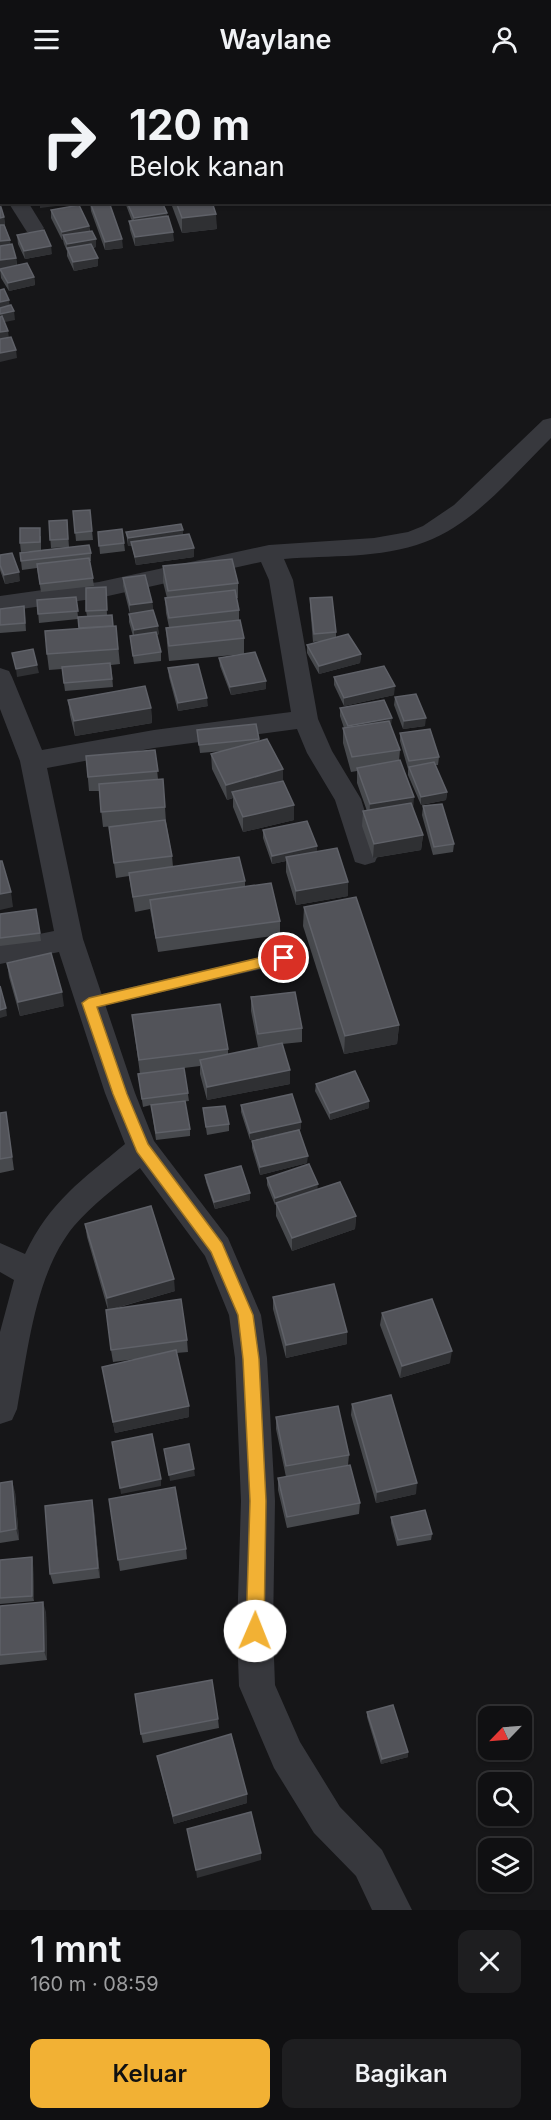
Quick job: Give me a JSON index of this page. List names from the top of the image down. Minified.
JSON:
{"north":"bottom left","page":{"header":"Waylane","turn":["120 m","Belok kanan"],"heading":["1 mnt","160 m · 08:59"],"buttons":["Keluar","Bagikan"]}}
